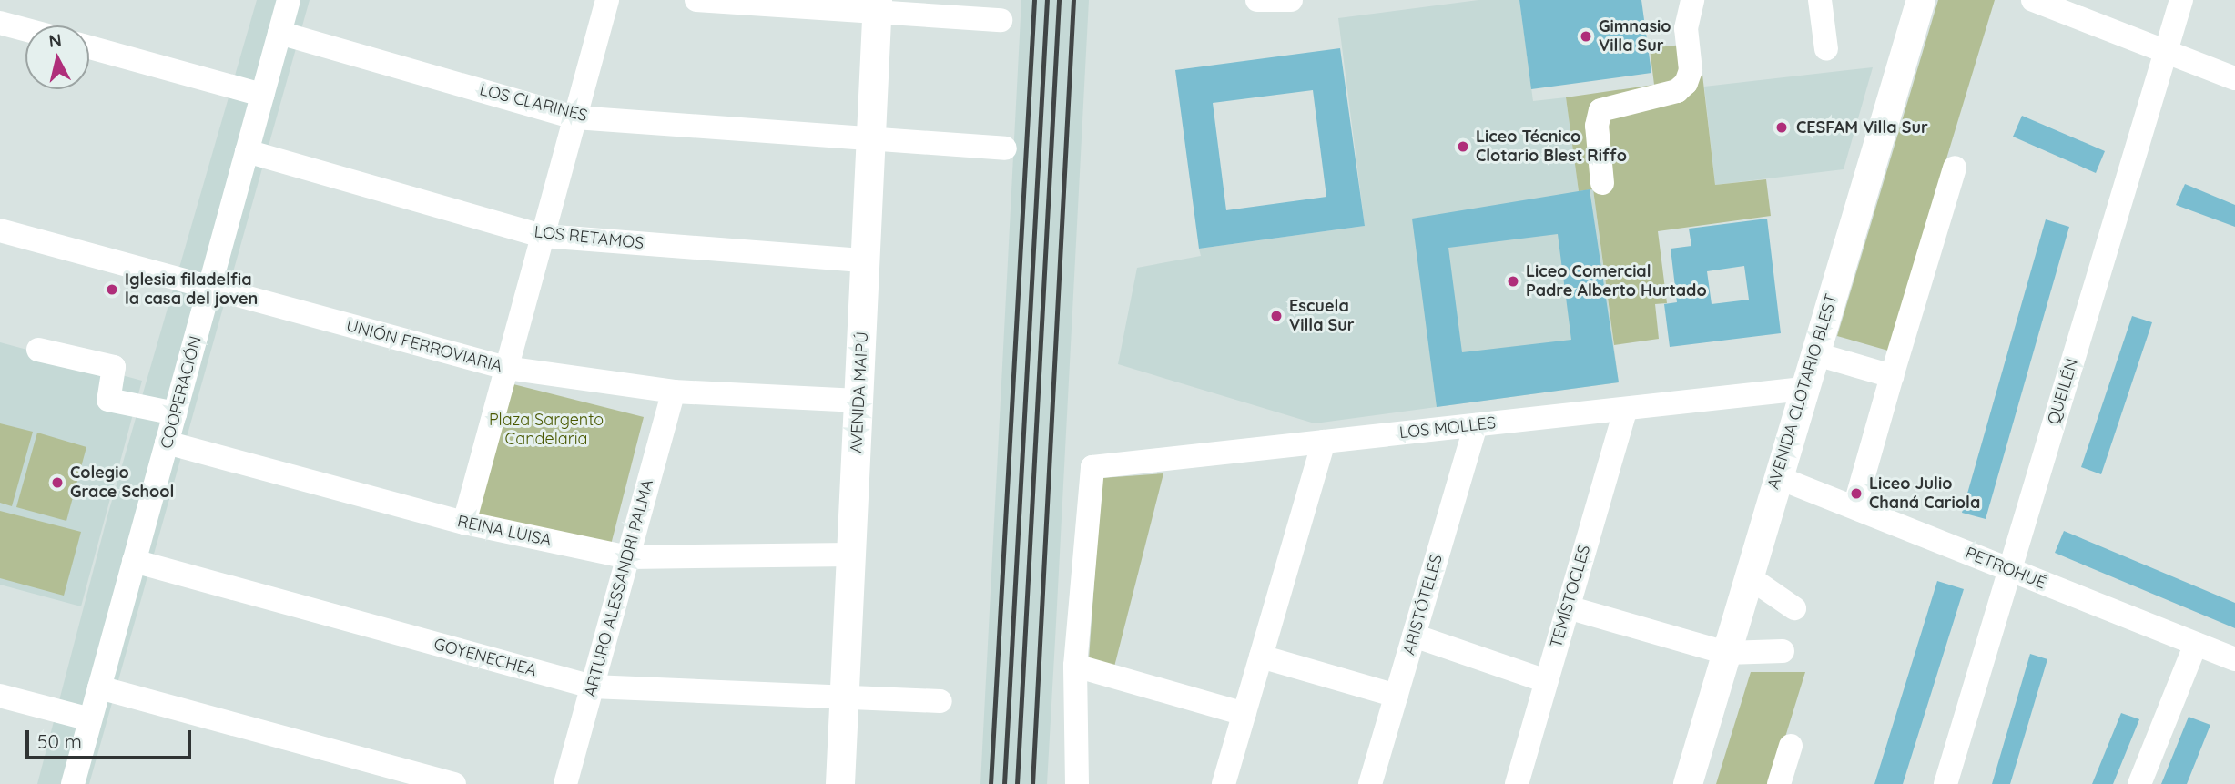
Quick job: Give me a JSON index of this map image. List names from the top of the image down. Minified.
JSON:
{"streets":{"main road":["AVENIDA CLOTARIO BLEST","AVENIDA MAIPÚ"],"street":["LOS CLARINES","LOS RETAMOS","UNIÓN FERROVIARIA","QUEILÉN","COOPERACIÓN","LOS MOLLES","REINA LUISA","PETROHUÉ","ARTURO ALESSANDRI PALMA","TEMÍSTOCLES","ARISTÓTELES","GOYENECHEA"]},"crossings":[["LOS CLARINES","COOPERACIÓN"],["LOS CLARINES","AVENIDA MAIPÚ"],["LOS RETAMOS","COOPERACIÓN"],["LOS RETAMOS","AVENIDA MAIPÚ"],["UNIÓN FERROVIARIA","COOPERACIÓN"],["UNIÓN FERROVIARIA","AVENIDA MAIPÚ"],["UNIÓN FERROVIARIA","ARTURO ALESSANDRI PALMA"],["AVENIDA CLOTARIO BLEST","LOS MOLLES"],["AVENIDA CLOTARIO BLEST","PETROHUÉ"],["QUEILÉN","PETROHUÉ"],["COOPERACIÓN","REINA LUISA"],["COOPERACIÓN","GOYENECHEA"],["AVENIDA MAIPÚ","REINA LUISA"],["AVENIDA MAIPÚ","GOYENECHEA"],["LOS MOLLES","TEMÍSTOCLES"],["LOS MOLLES","ARISTÓTELES"],["REINA LUISA","ARTURO ALESSANDRI PALMA"],["ARTURO ALESSANDRI PALMA","GOYENECHEA"]],"parks":["Plaza Sargento Candelaria"],"places":["Gimnasio Villa Sur","CESFAM Villa Sur","Liceo Técnico Clotario Blest Riffo","Liceo Comercial Padre Alberto Hurtado","Iglesia filadelfia la casa del joven","Escuela Villa Sur","Colegio Grace School","Liceo Julio Chaná Cariola"],"scale_bar":"50 m","north":"top"}
